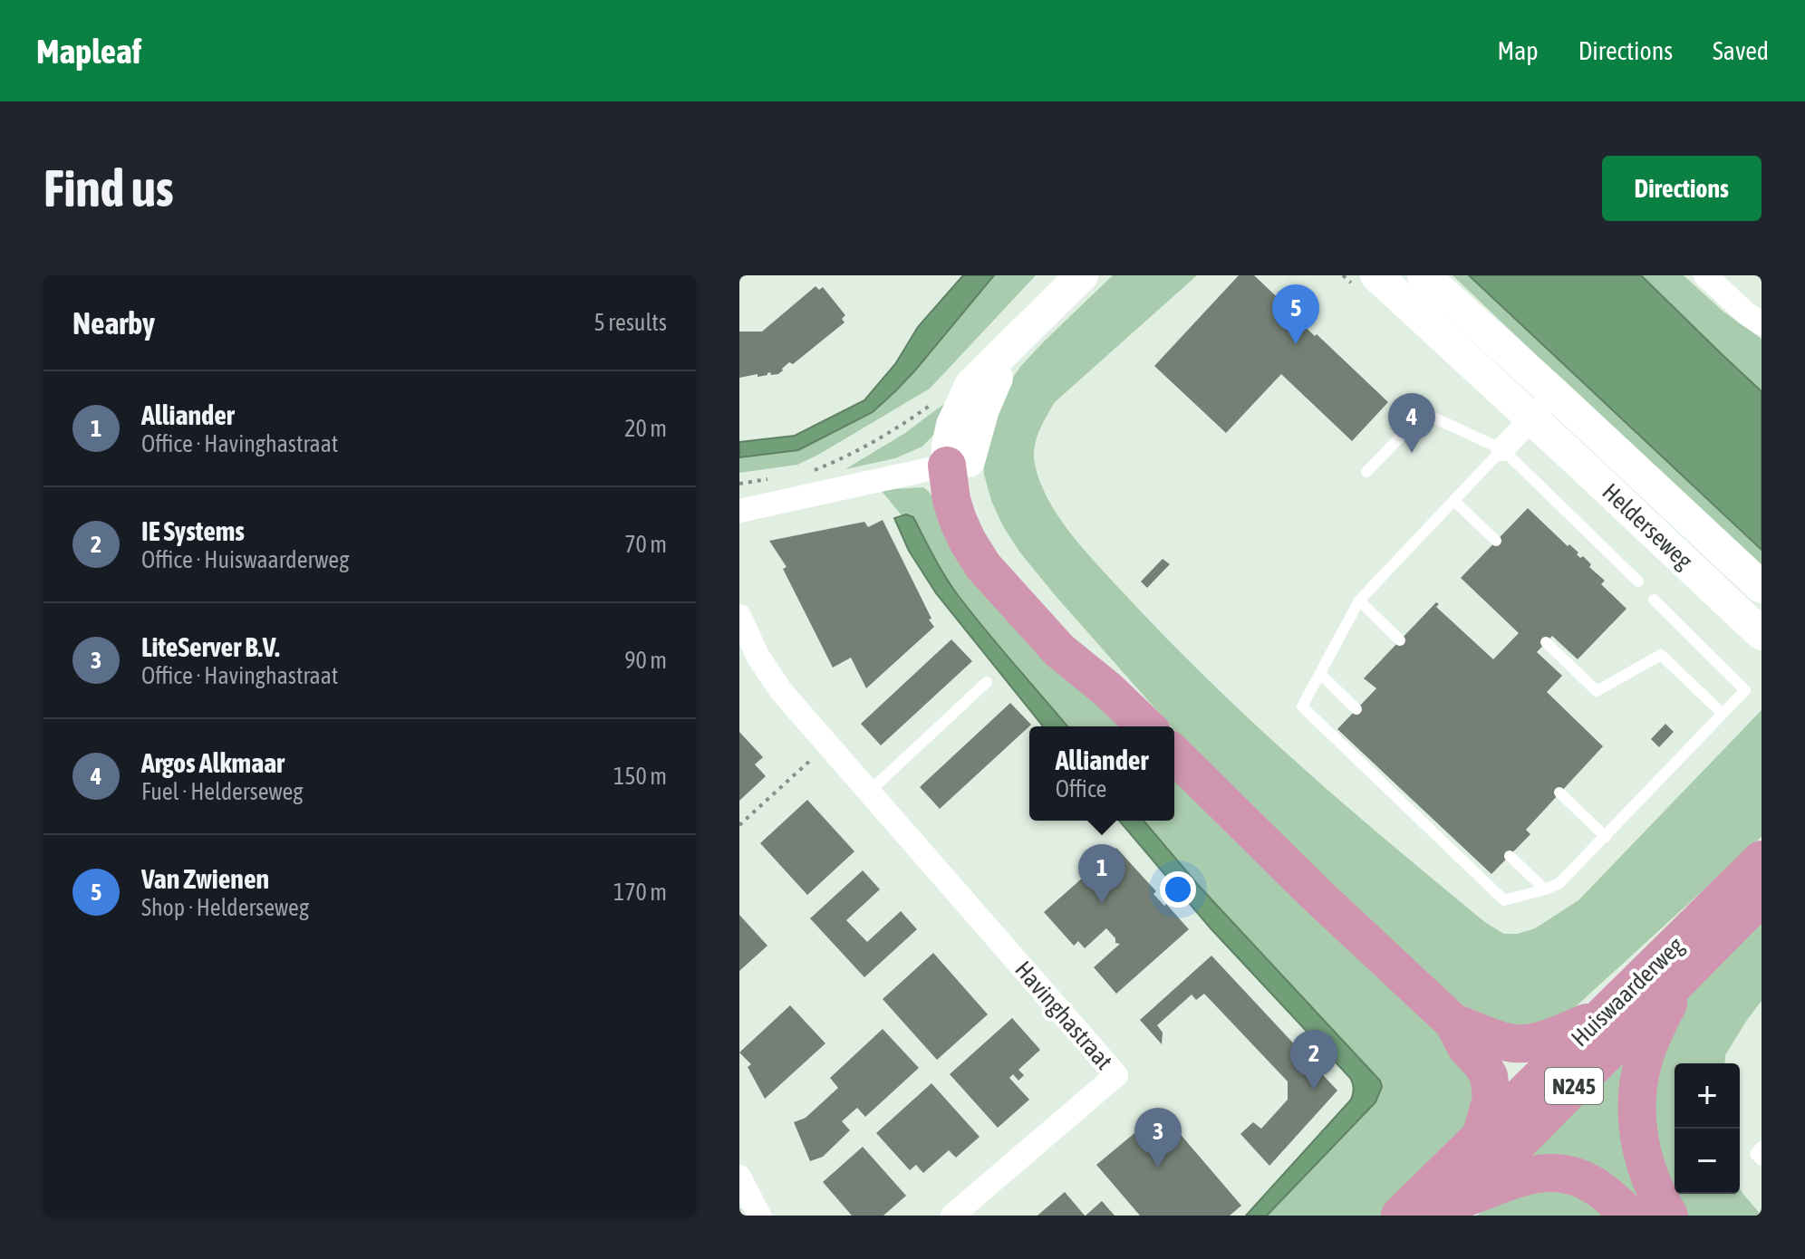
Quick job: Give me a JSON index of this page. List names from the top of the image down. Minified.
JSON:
{"streets":{"highway":["Huiswaarderweg","N245"],"main road":["Helderseweg"],"street":["Havinghastraat"]},"page":{"header":"Mapleaf","nav":["Map","Directions","Saved"],"buttons":"Directions","title":"Find us","heading":["Nearby","5 results"],"pins":["5","4","1","2","3"],"list":[{"mark":"1","name":"Alliander","note":"Office · Havinghastraat","value":"20 m"},{"mark":"2","name":"IE Systems","note":"Office · Huiswaarderweg","value":"70 m"},{"mark":"3","name":"LiteServer B.V.","note":"Office · Havinghastraat","value":"90 m"},{"mark":"4","name":"Argos Alkmaar","note":"Fuel · Helderseweg","value":"150 m"},{"mark":"5","name":"Van Zwienen","note":"Shop · Helderseweg","value":"170 m"}],"popup":["Alliander","Office"],"map_buttons":["+","−"]}}
